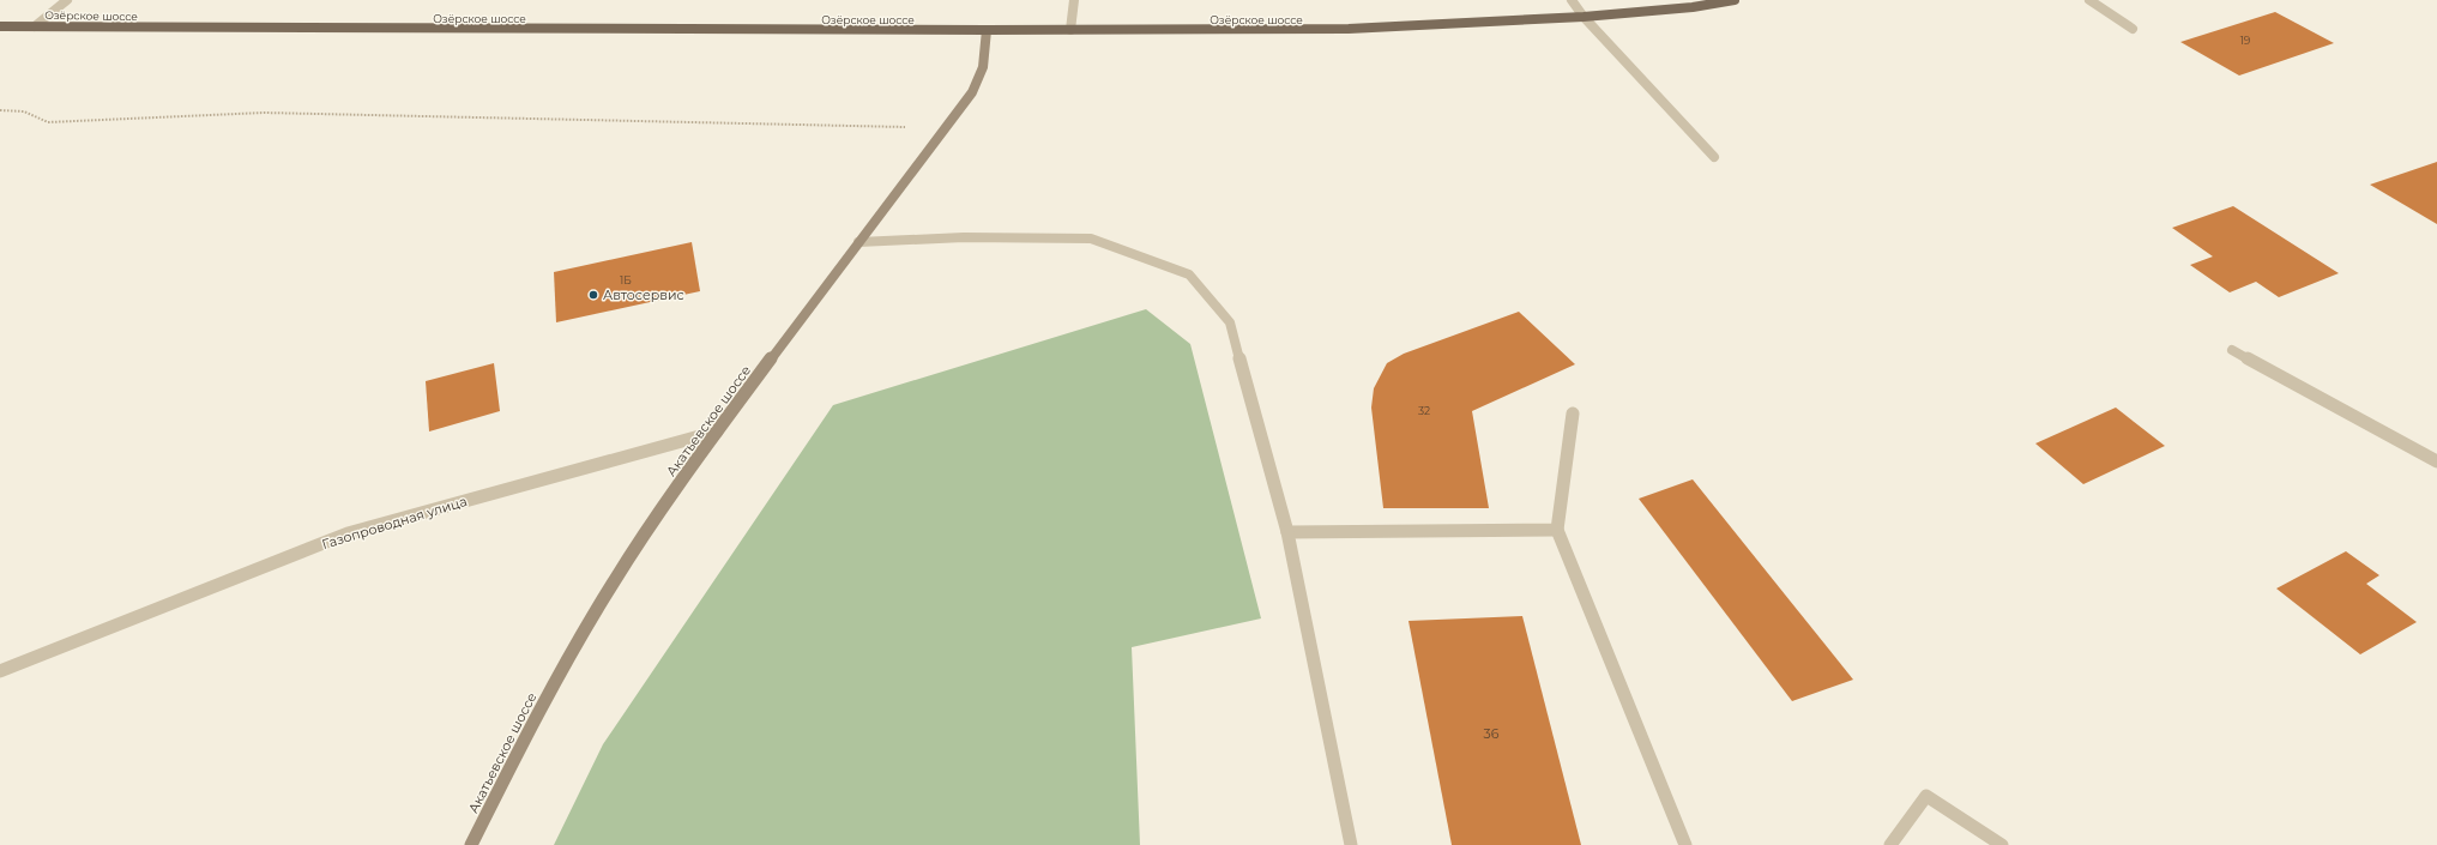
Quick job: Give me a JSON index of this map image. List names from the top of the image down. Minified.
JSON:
{"streets":{"main road":["Озёрское шоссе","Акатьевское шоссе"],"street":["Газопроводная улица"]},"crossings":[["Озёрское шоссе","Акатьевское шоссе"],["Акатьевское шоссе","Газопроводная улица"]],"places":["Автосервис"],"house_numbers":["19","1Б","32","36"]}
